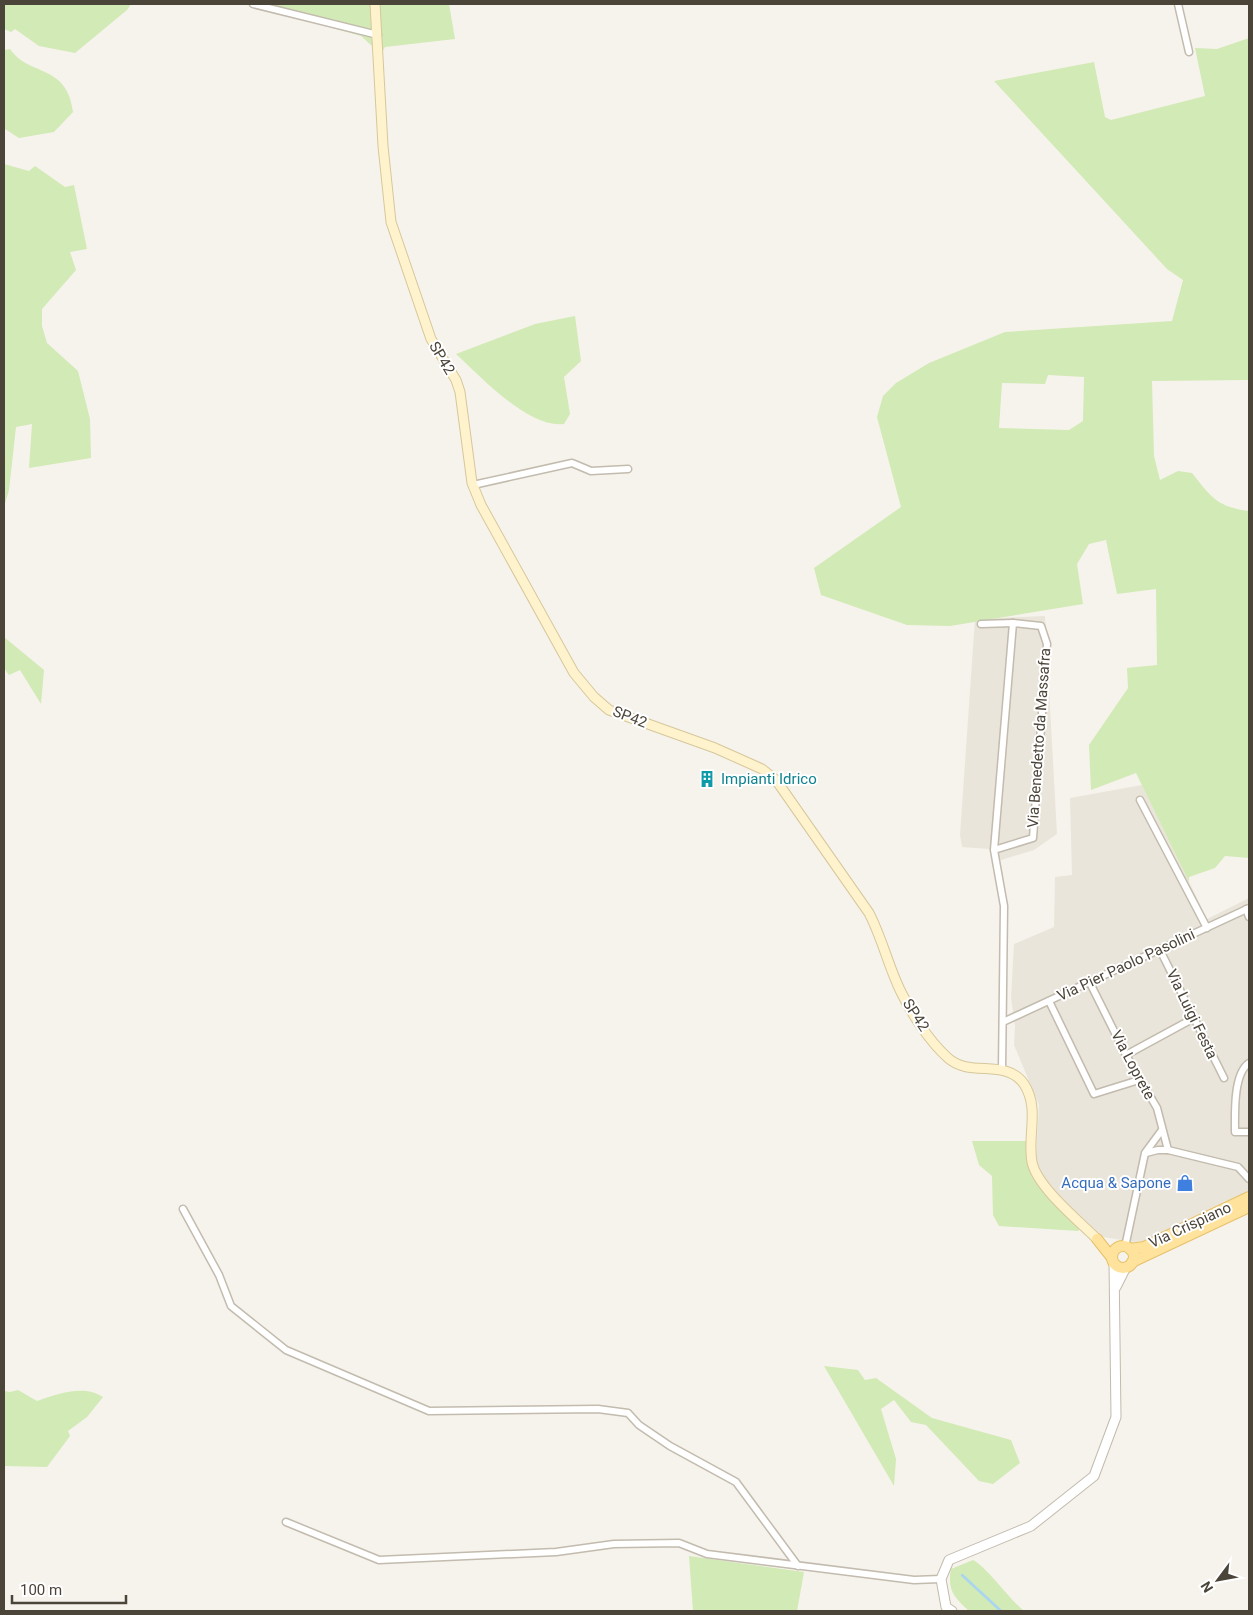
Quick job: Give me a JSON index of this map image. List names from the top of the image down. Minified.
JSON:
{"streets":{"main road":["SP42","Via Crispiano"],"street":["Via Benedetto da Massafra","Via Pier Paolo Pasolini","Via Luigi Festa","Via Loprete"]},"crossings":[["Via Pier Paolo Pasolini","Via Luigi Festa"],["Via Pier Paolo Pasolini","Via Loprete"]],"places":{"building":["Impianti Idrico"],"shop":["Acqua & Sapone"]},"scale_bar":"100 m","north":"bottom left"}
